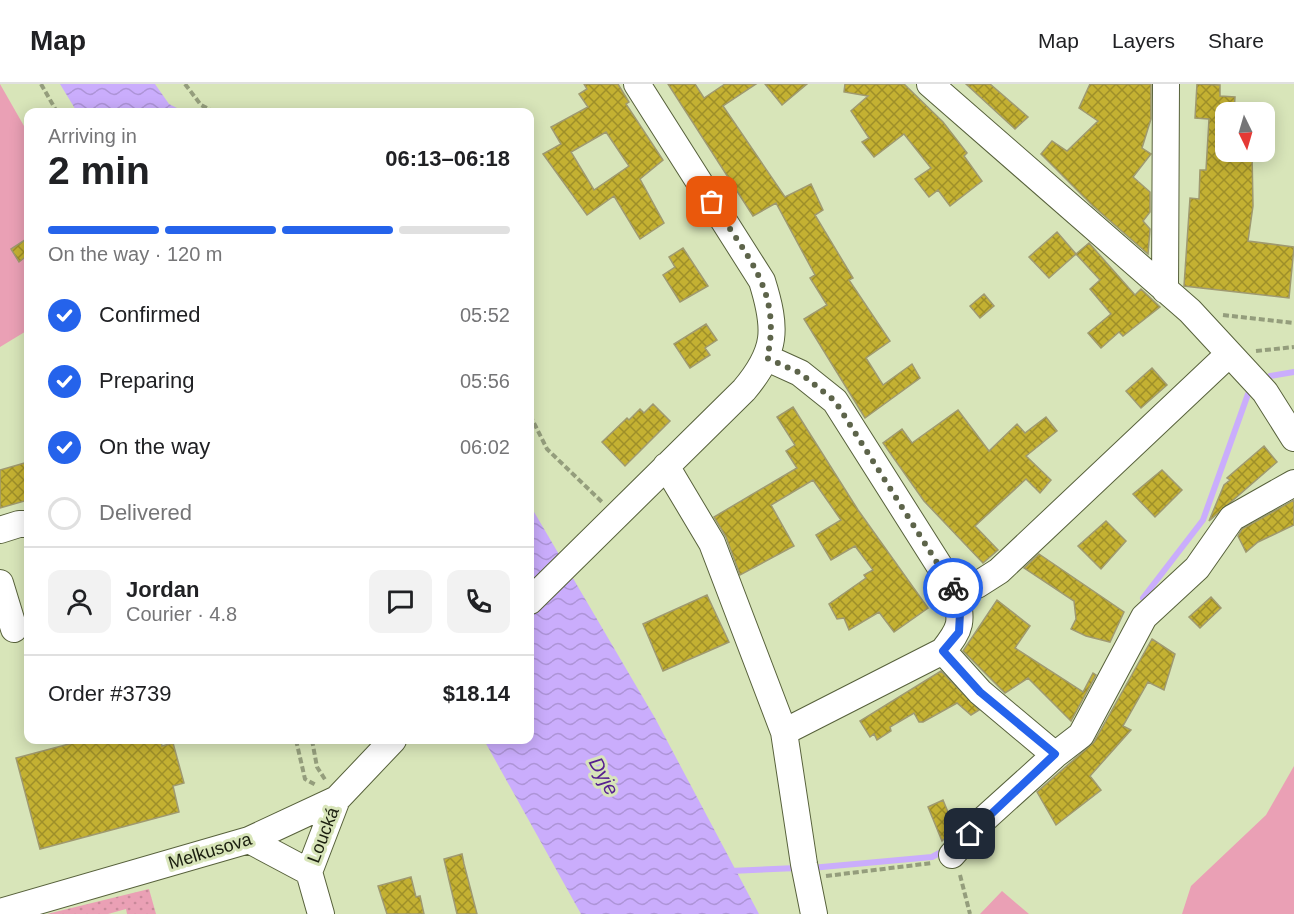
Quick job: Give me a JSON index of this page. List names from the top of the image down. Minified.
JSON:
{"streets":{"street":["Loucká","Melkusova"]},"crossings":[["Loucká","Melkusova"]],"water":["Dyje"],"north":"bottom","page":{"header":"Map","nav":["Map","Layers","Share"],"heading":["2 min","Arriving in","06:13–06:18"],"panel":["Jordan","Courier · 4.8","Order #3739","$18.14"],"bar":"On the way · 120 m","list":[["Confirmed","05:52"],["Preparing","05:56"],["On the way","06:02"],"Delivered"]}}
